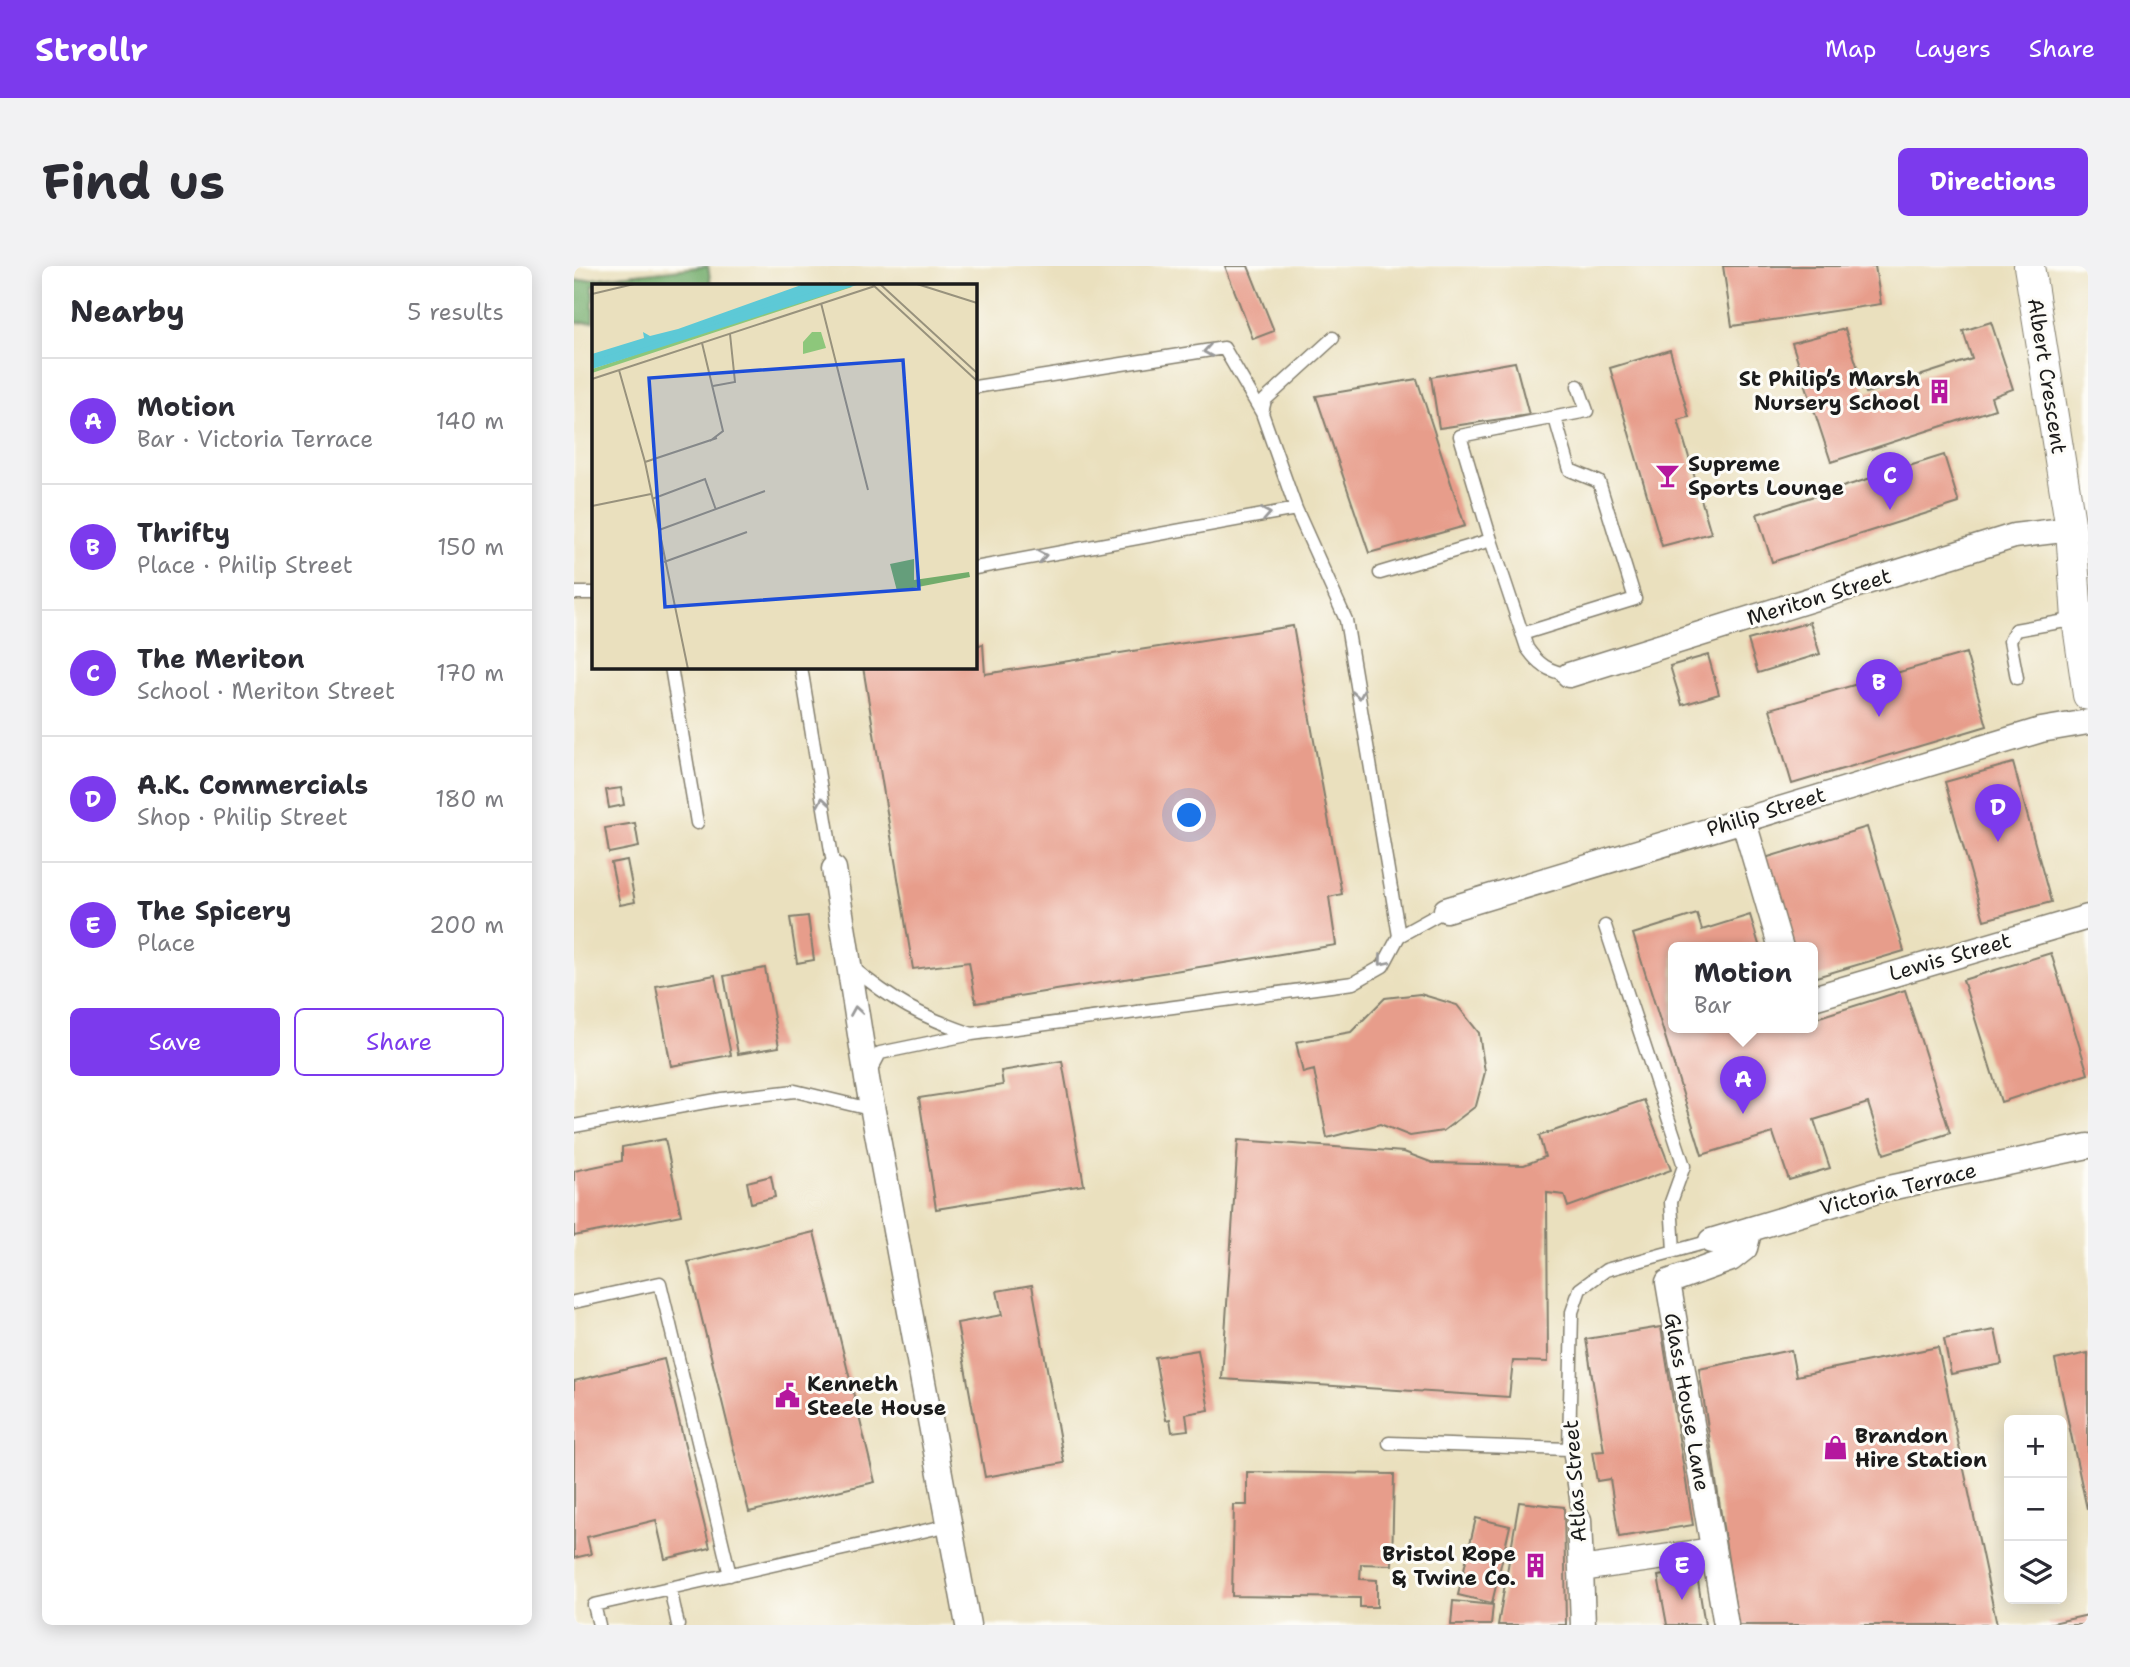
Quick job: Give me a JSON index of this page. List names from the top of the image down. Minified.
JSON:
{"streets":{"street":["Albert Crescent","Meriton Street","Philip Street","Lewis Street","Victoria Terrace","Glass House Lane","Atlas Street"]},"crossings":[["Albert Crescent","Meriton Street"],["Victoria Terrace","Glass House Lane"],["Victoria Terrace","Atlas Street"],["Glass House Lane","Atlas Street"]],"places":{"building":["St Philip’s Marsh Nursery School","Bristol Rope & Twine Co."],"bar":["Supreme Sports Lounge"],"public building":["Kenneth Steele House"],"shop":["Brandon Hire Station"]},"page":{"header":"Strollr","nav":["Map","Layers","Share"],"buttons":["Directions",["Save","Share"]],"title":"Find us","heading":["Nearby","5 results"],"list":[{"mark":"A","name":"Motion","note":"Bar · Victoria Terrace","value":"140 m"},{"mark":"B","name":"Thrifty","note":"Place · Philip Street","value":"150 m"},{"mark":"C","name":"The Meriton","note":"School · Meriton Street","value":"170 m"},{"mark":"D","name":"A.K. Commercials","note":"Shop · Philip Street","value":"180 m"},{"mark":"E","name":"The Spicery","note":"Place","value":"200 m"}],"pins":["C","B","D","A","E"],"popup":["Motion","Bar"],"map_buttons":["+","−"]}}
